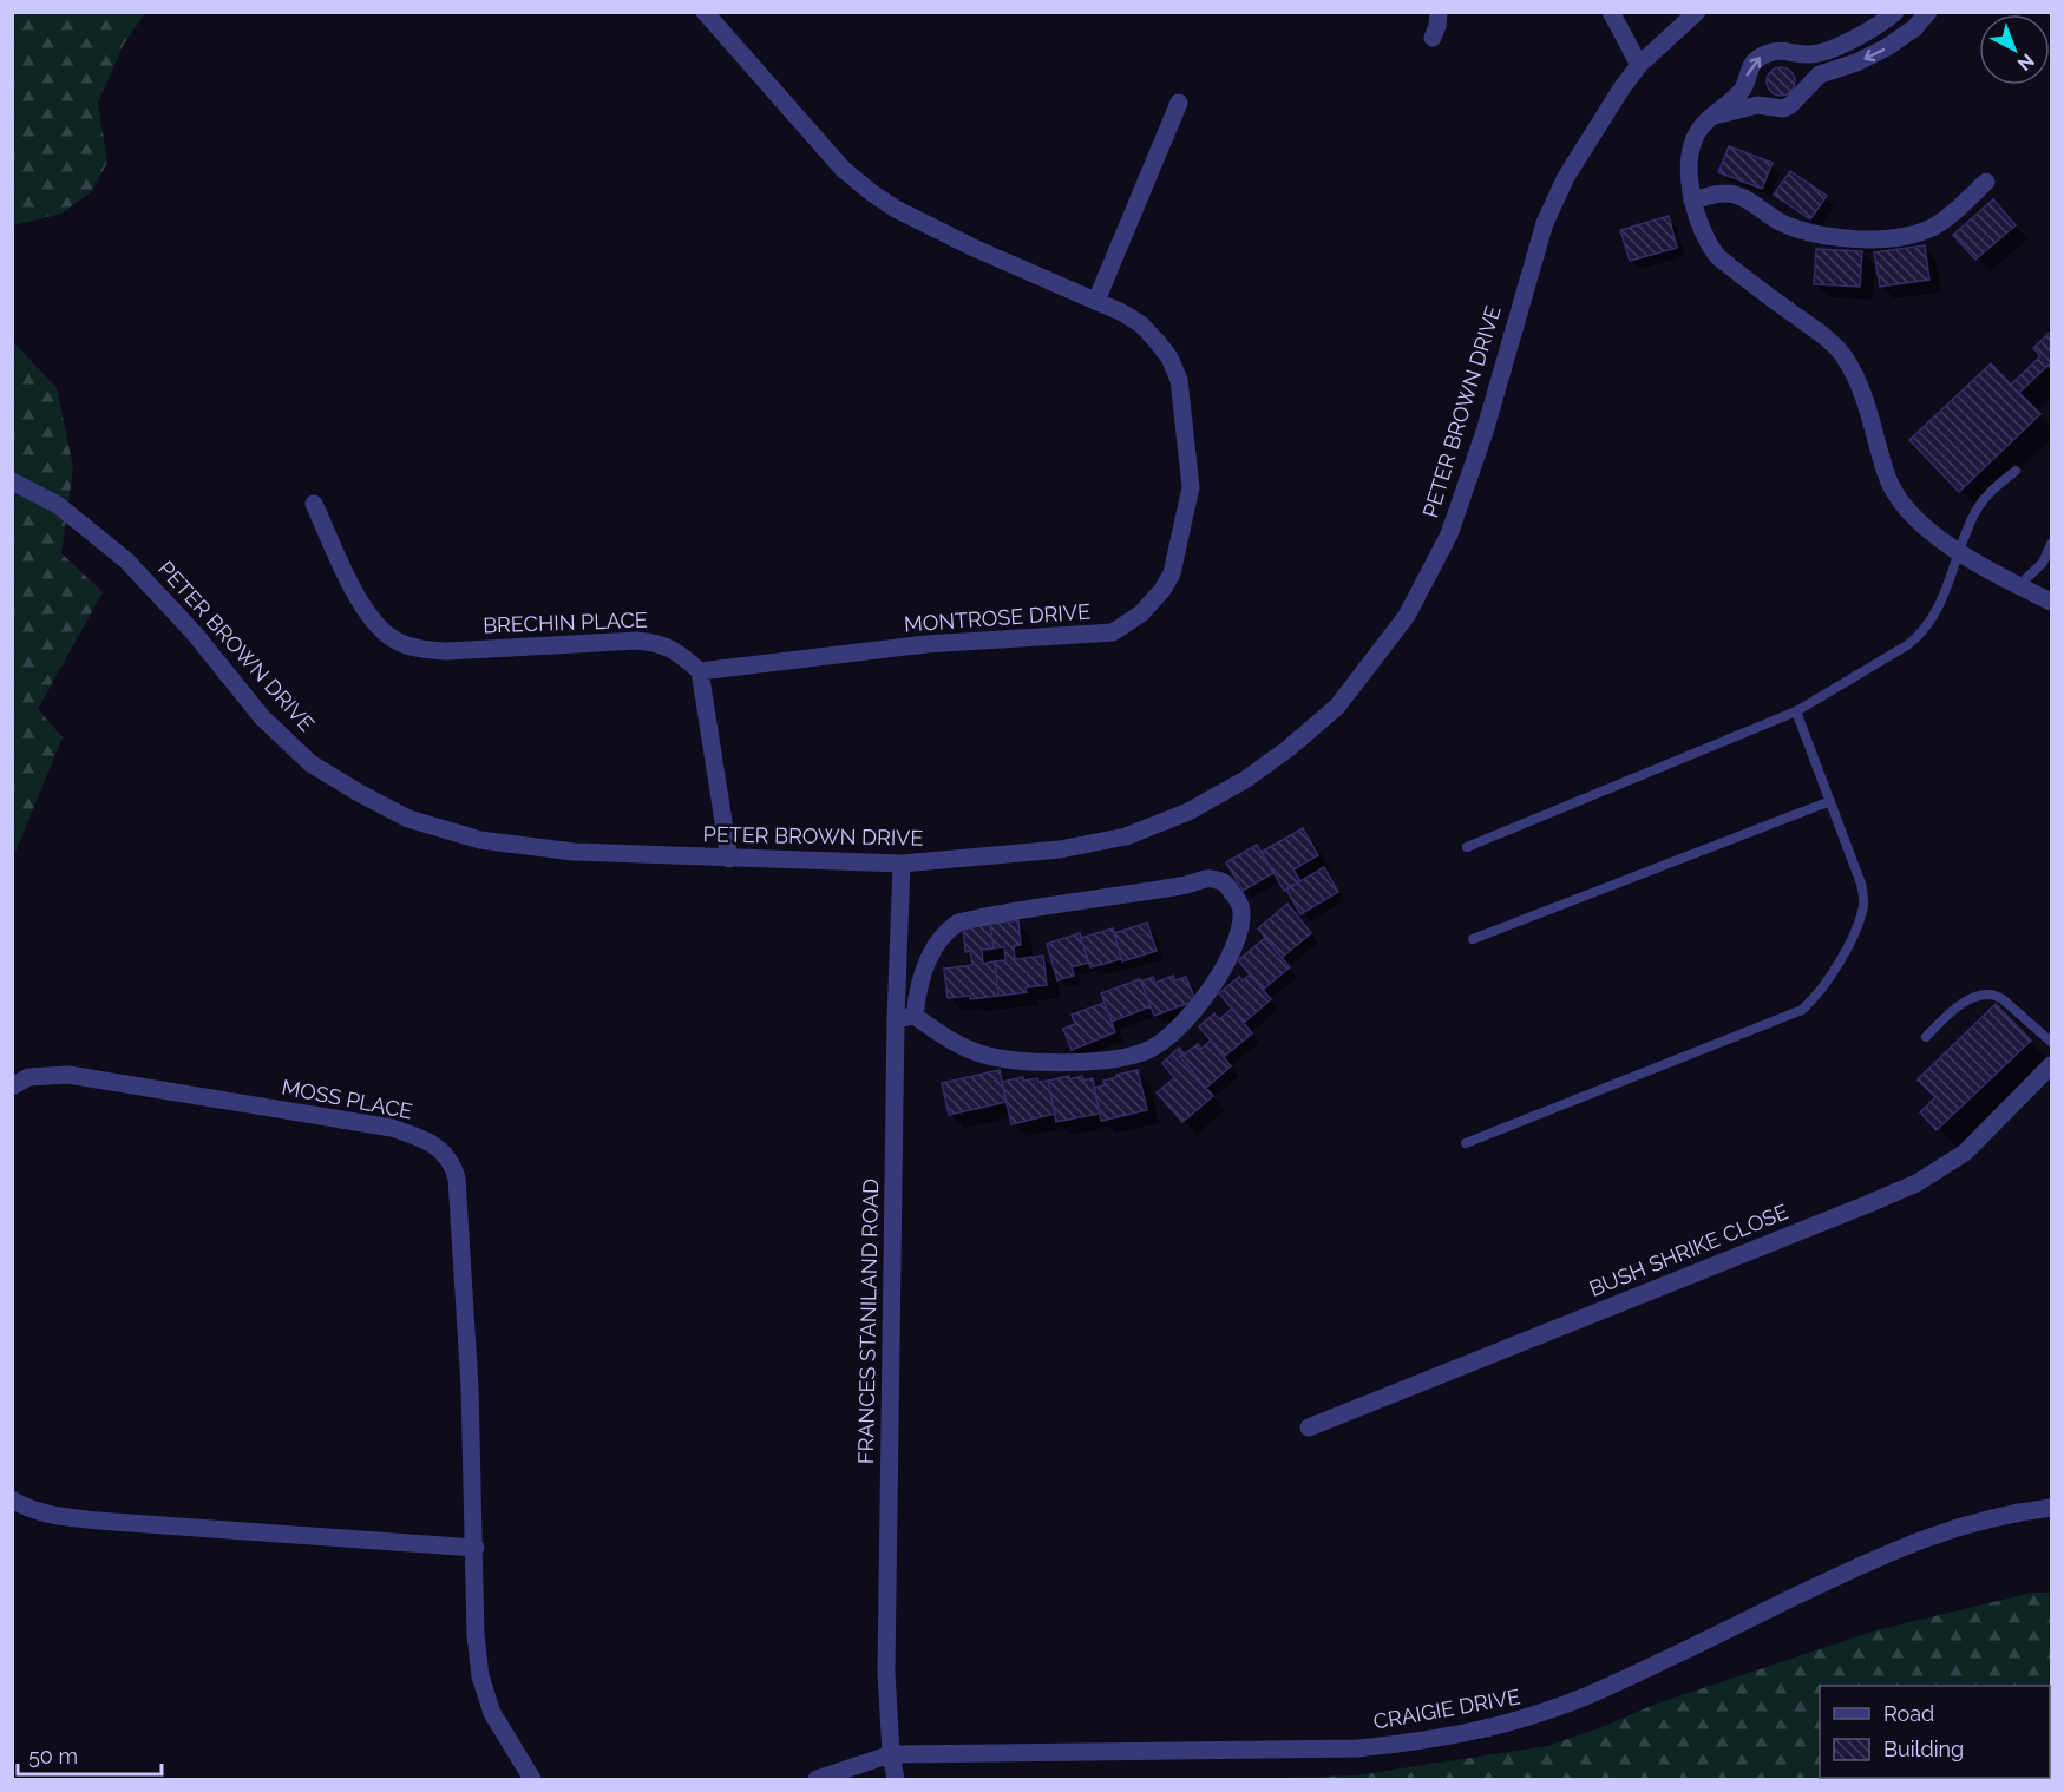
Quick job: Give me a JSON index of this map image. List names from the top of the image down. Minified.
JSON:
{"streets":{"street":["PETER BROWN DRIVE","MONTROSE DRIVE","BRECHIN PLACE","MOSS PLACE","BUSH SHRIKE CLOSE","FRANCES STANILAND ROAD","CRAIGIE DRIVE"]},"crossings":[["PETER BROWN DRIVE","FRANCES STANILAND ROAD"],["MONTROSE DRIVE","BRECHIN PLACE"],["FRANCES STANILAND ROAD","CRAIGIE DRIVE"]],"legend":["Road","Building"],"scale_bar":"50 m","north":"bottom right"}
